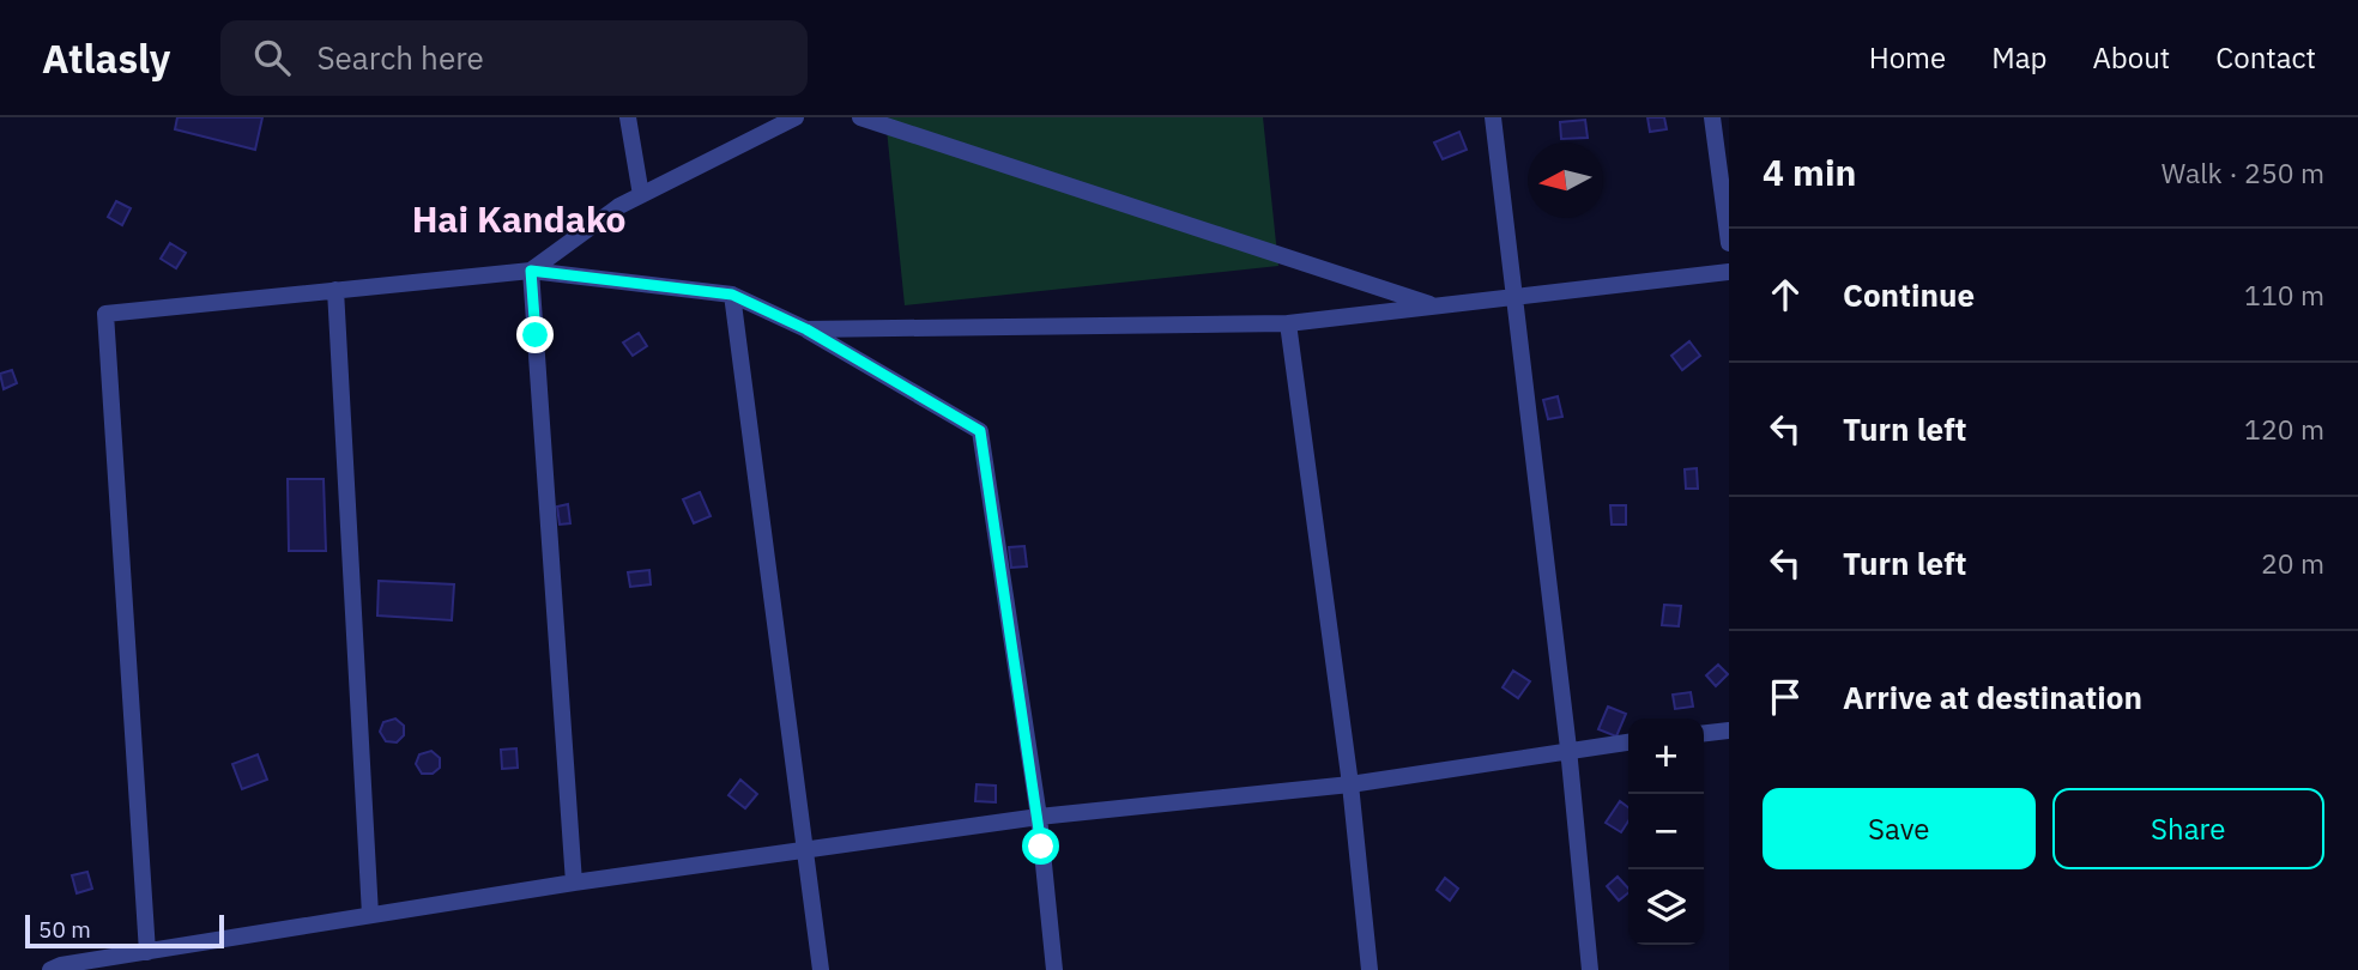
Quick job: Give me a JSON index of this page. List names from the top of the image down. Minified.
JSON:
{"districts":["Hai Kandako"],"scale_bar":"50 m","north":"left","page":{"header":"Atlasly","search":"Search here","nav":["Home","Map","About","Contact"],"heading":["4 min","Walk · 250 m"],"list":[["Continue","110 m"],["Turn left","120 m"],["Turn left","20 m"],"Arrive at destination"],"map_buttons":["+","−"],"buttons":["Save","Share"],"scale":"50 m"}}
